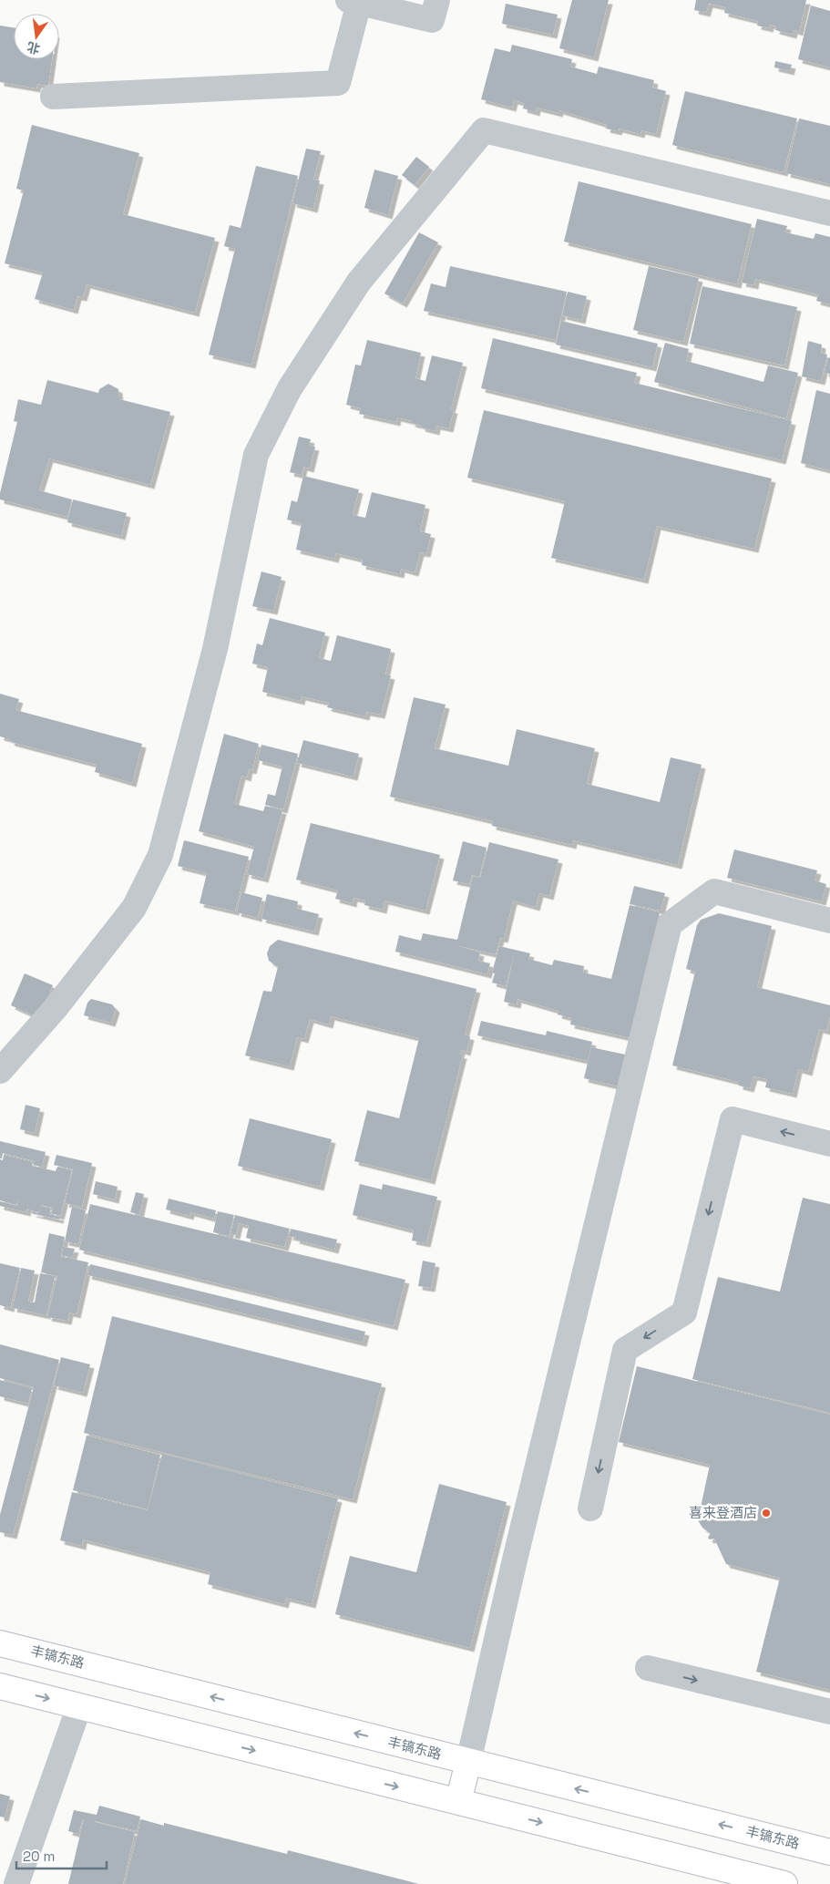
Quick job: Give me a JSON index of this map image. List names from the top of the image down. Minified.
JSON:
{"streets":{"main road":["丰镐东路"]},"places":["喜来登酒店"],"scale_bar":"20 m","north":"bottom"}
